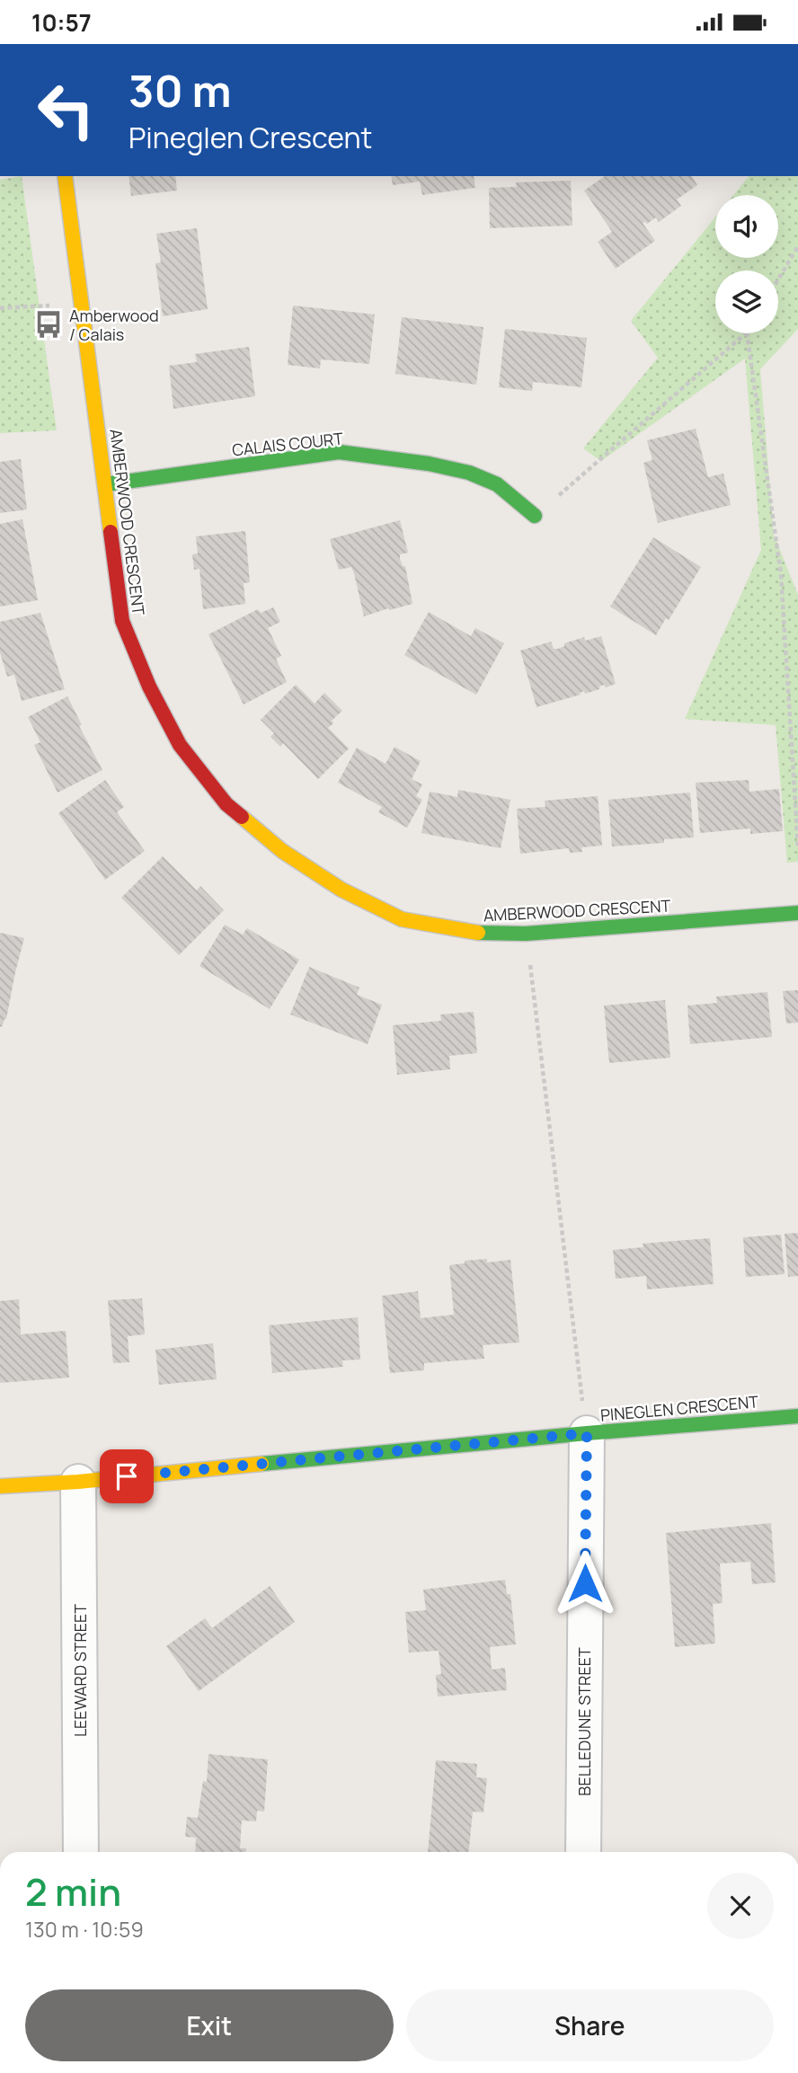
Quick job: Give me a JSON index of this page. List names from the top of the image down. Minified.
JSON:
{"streets":{"street":["CALAIS COURT","AMBERWOOD CRESCENT","PINEGLEN CRESCENT","LEEWARD STREET","BELLEDUNE STREET"]},"crossings":[["CALAIS COURT","AMBERWOOD CRESCENT"],["PINEGLEN CRESCENT","LEEWARD STREET"],["PINEGLEN CRESCENT","BELLEDUNE STREET"]],"places":{"bus stop":["Amberwood / Calais"]},"page":{"status":"10:57","turn":["30 m","Pineglen Crescent"],"heading":["2 min","130 m · 10:59"],"buttons":["Exit","Share"]}}
